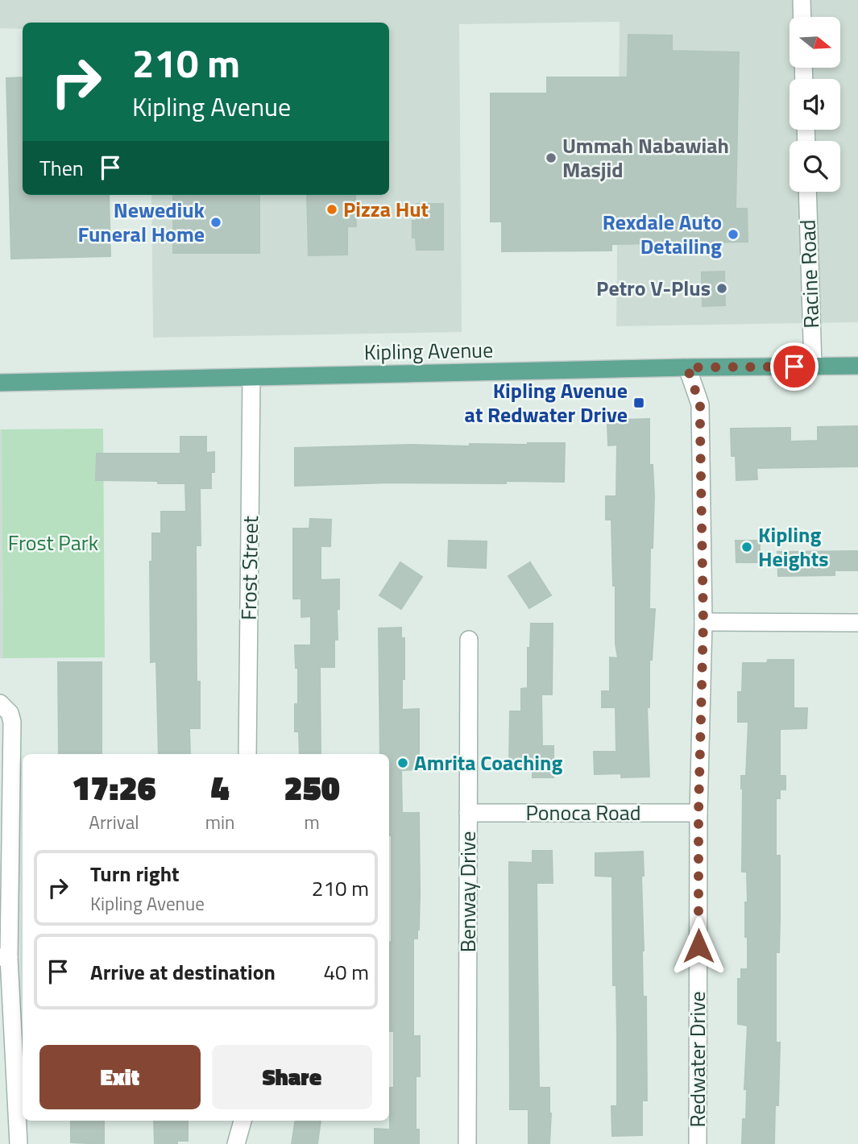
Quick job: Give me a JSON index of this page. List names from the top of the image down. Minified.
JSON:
{"streets":{"main road":["Kipling Avenue"],"street":["Racine Road","Frost Street","Ponoca Road","Benway Drive","Redwater Drive"]},"crossings":[["Racine Road","Kipling Avenue"],["Kipling Avenue","Frost Street"],["Kipling Avenue","Redwater Drive"],["Ponoca Road","Benway Drive"],["Ponoca Road","Redwater Drive"]],"parks":["Frost Park"],"places":{"other":["Ummah Nabawiah Masjid","Pizza Hut","Newediuk Funeral Home","Rexdale Auto Detailing","Petro V-Plus","Kipling Heights","Amrita Coaching"],"transit":["Kipling Avenue at Redwater Drive"]},"north":"right","page":{"turn":["210 m","Kipling Avenue"],"then":"Then","eta":["17:26","Arrival","4","min","250","m"],"list":[{"name":"Turn right","note":"Kipling Avenue","value":"210 m"},{"name":"Arrive at destination","value":"40 m"}],"buttons":["Exit","Share"]}}
